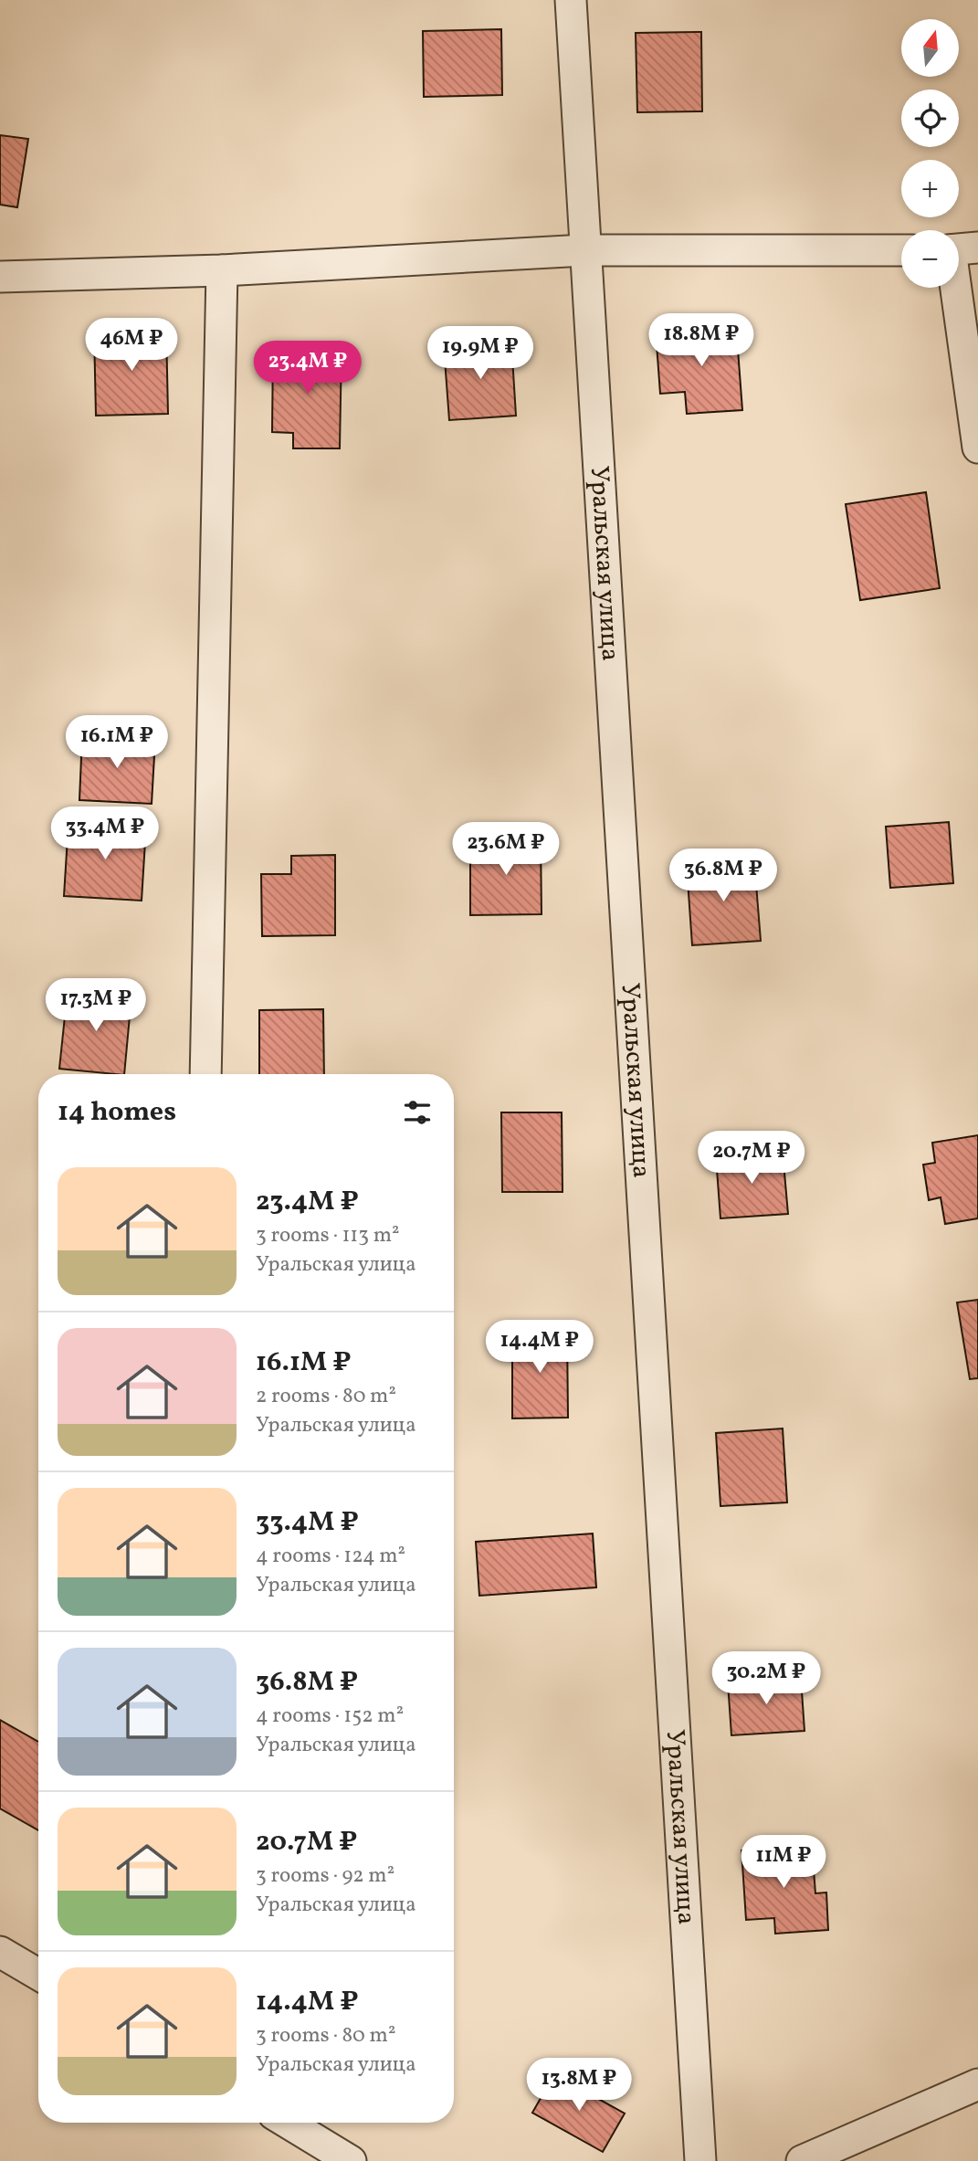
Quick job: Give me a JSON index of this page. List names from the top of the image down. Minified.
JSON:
{"streets":{"street":["Уральская улица"]},"north":"top","page":{"map_buttons":["+","−"],"price":["18.8M ₽","46M ₽","19.9M ₽","23.4M ₽","16.1M ₽","33.4M ₽","23.6M ₽","36.8M ₽","17.3M ₽","20.7M ₽","14.4M ₽","30.2M ₽","11M ₽","13.8M ₽"],"heading":"14 homes","list":[{"name":"23.4M ₽","note":"3 rooms · 113 m² · Уральская улица"},{"name":"16.1M ₽","note":"2 rooms · 80 m² · Уральская улица"},{"name":"33.4M ₽","note":"4 rooms · 124 m² · Уральская улица"},{"name":"36.8M ₽","note":"4 rooms · 152 m² · Уральская улица"},{"name":"20.7M ₽","note":"3 rooms · 92 m² · Уральская улица"},{"name":"14.4M ₽","note":"3 rooms · 80 m² · Уральская улица"}]}}
